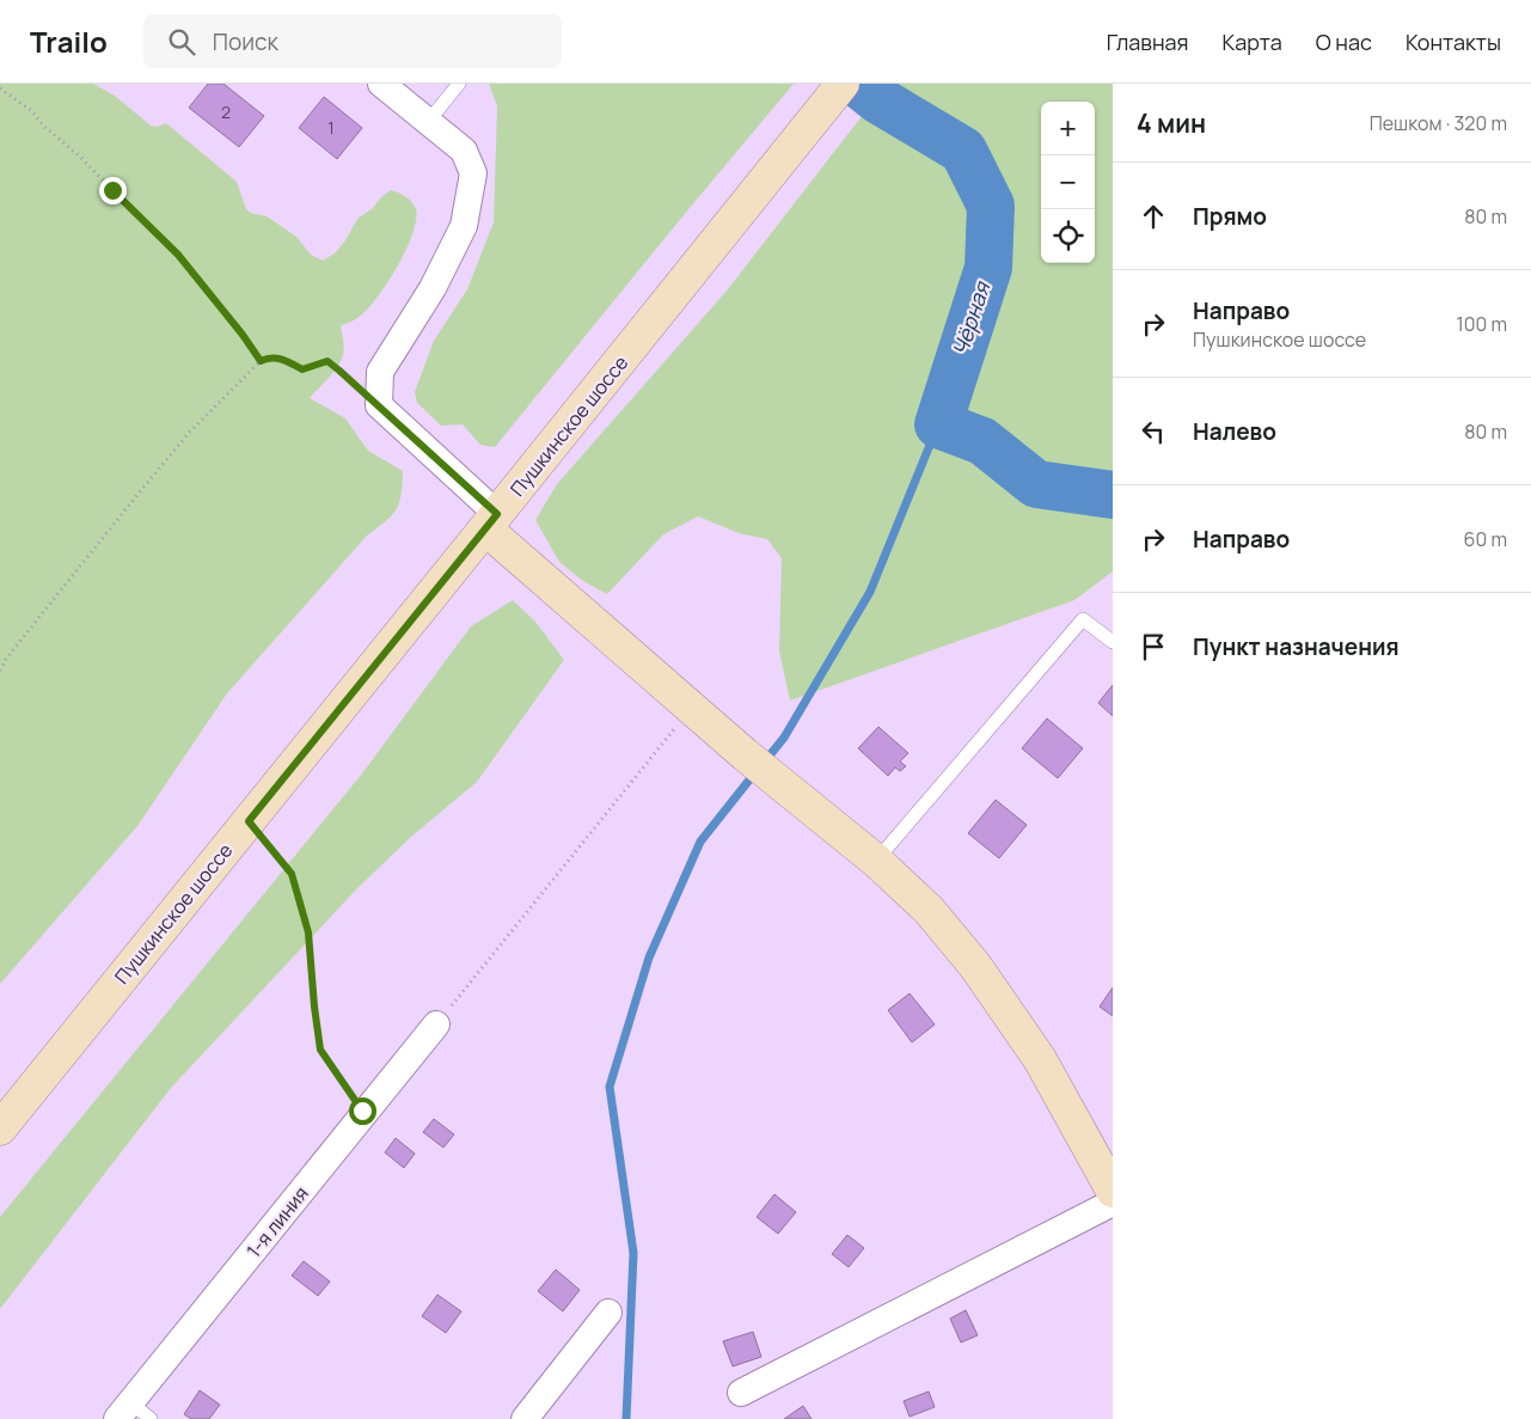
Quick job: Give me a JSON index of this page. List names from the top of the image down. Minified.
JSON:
{"streets":{"main road":["Пушкинское шоссе"],"street":["1-я линия"]},"water":["Чёрная"],"house_numbers":["2","1"],"page":{"header":"Trailo","search":"Поиск","nav":["Главная","Карта","О нас","Контакты"],"heading":["4 мин","Пешком · 320 m"],"map_buttons":["+","−"],"list":[["Прямо","80 m"],["Направо","Пушкинское шоссе","100 m"],["Налево","80 m"],["Направо","60 m"],"Пункт назначения"]}}
